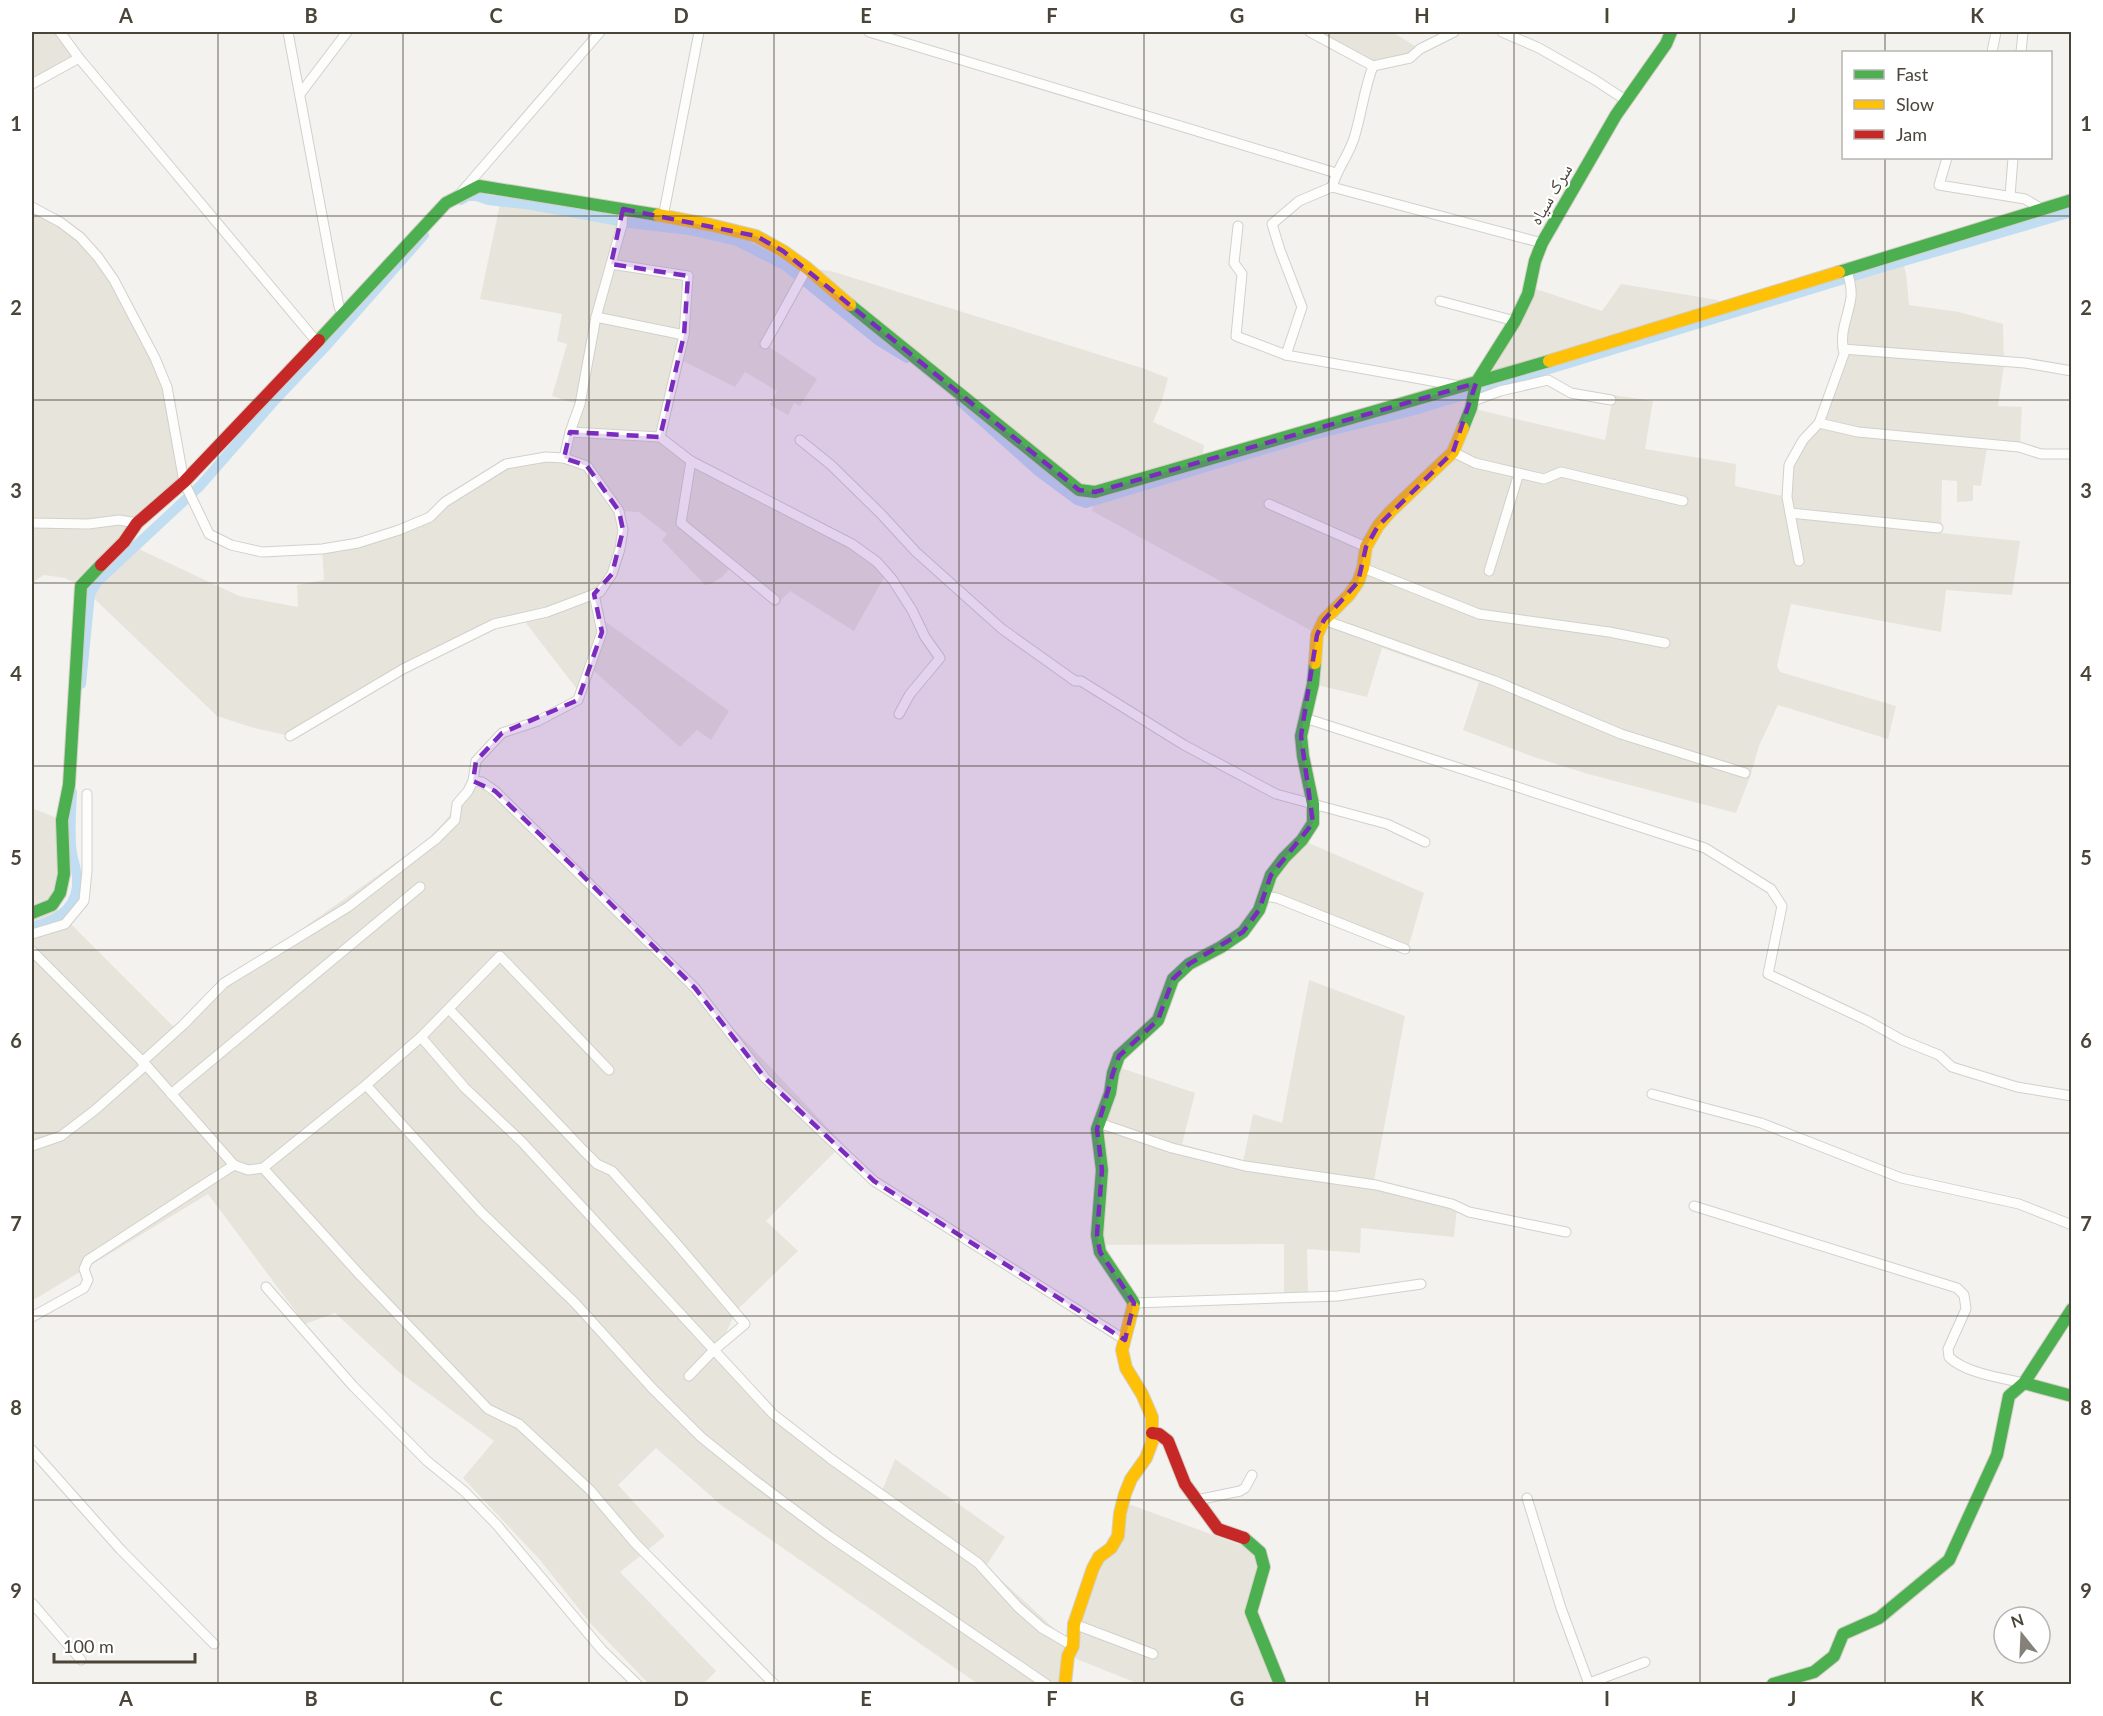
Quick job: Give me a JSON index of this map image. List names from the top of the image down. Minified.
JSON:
{"streets":{"street":["سرک سیاه"]},"legend":["Fast","Slow","Jam"],"scale_bar":"100 m","north":"top","grid":{"columns":["A","B","C","D","E","F","G","H","I","J","K"],"rows":["1","2","3","4","5","6","7","8","9"]}}
